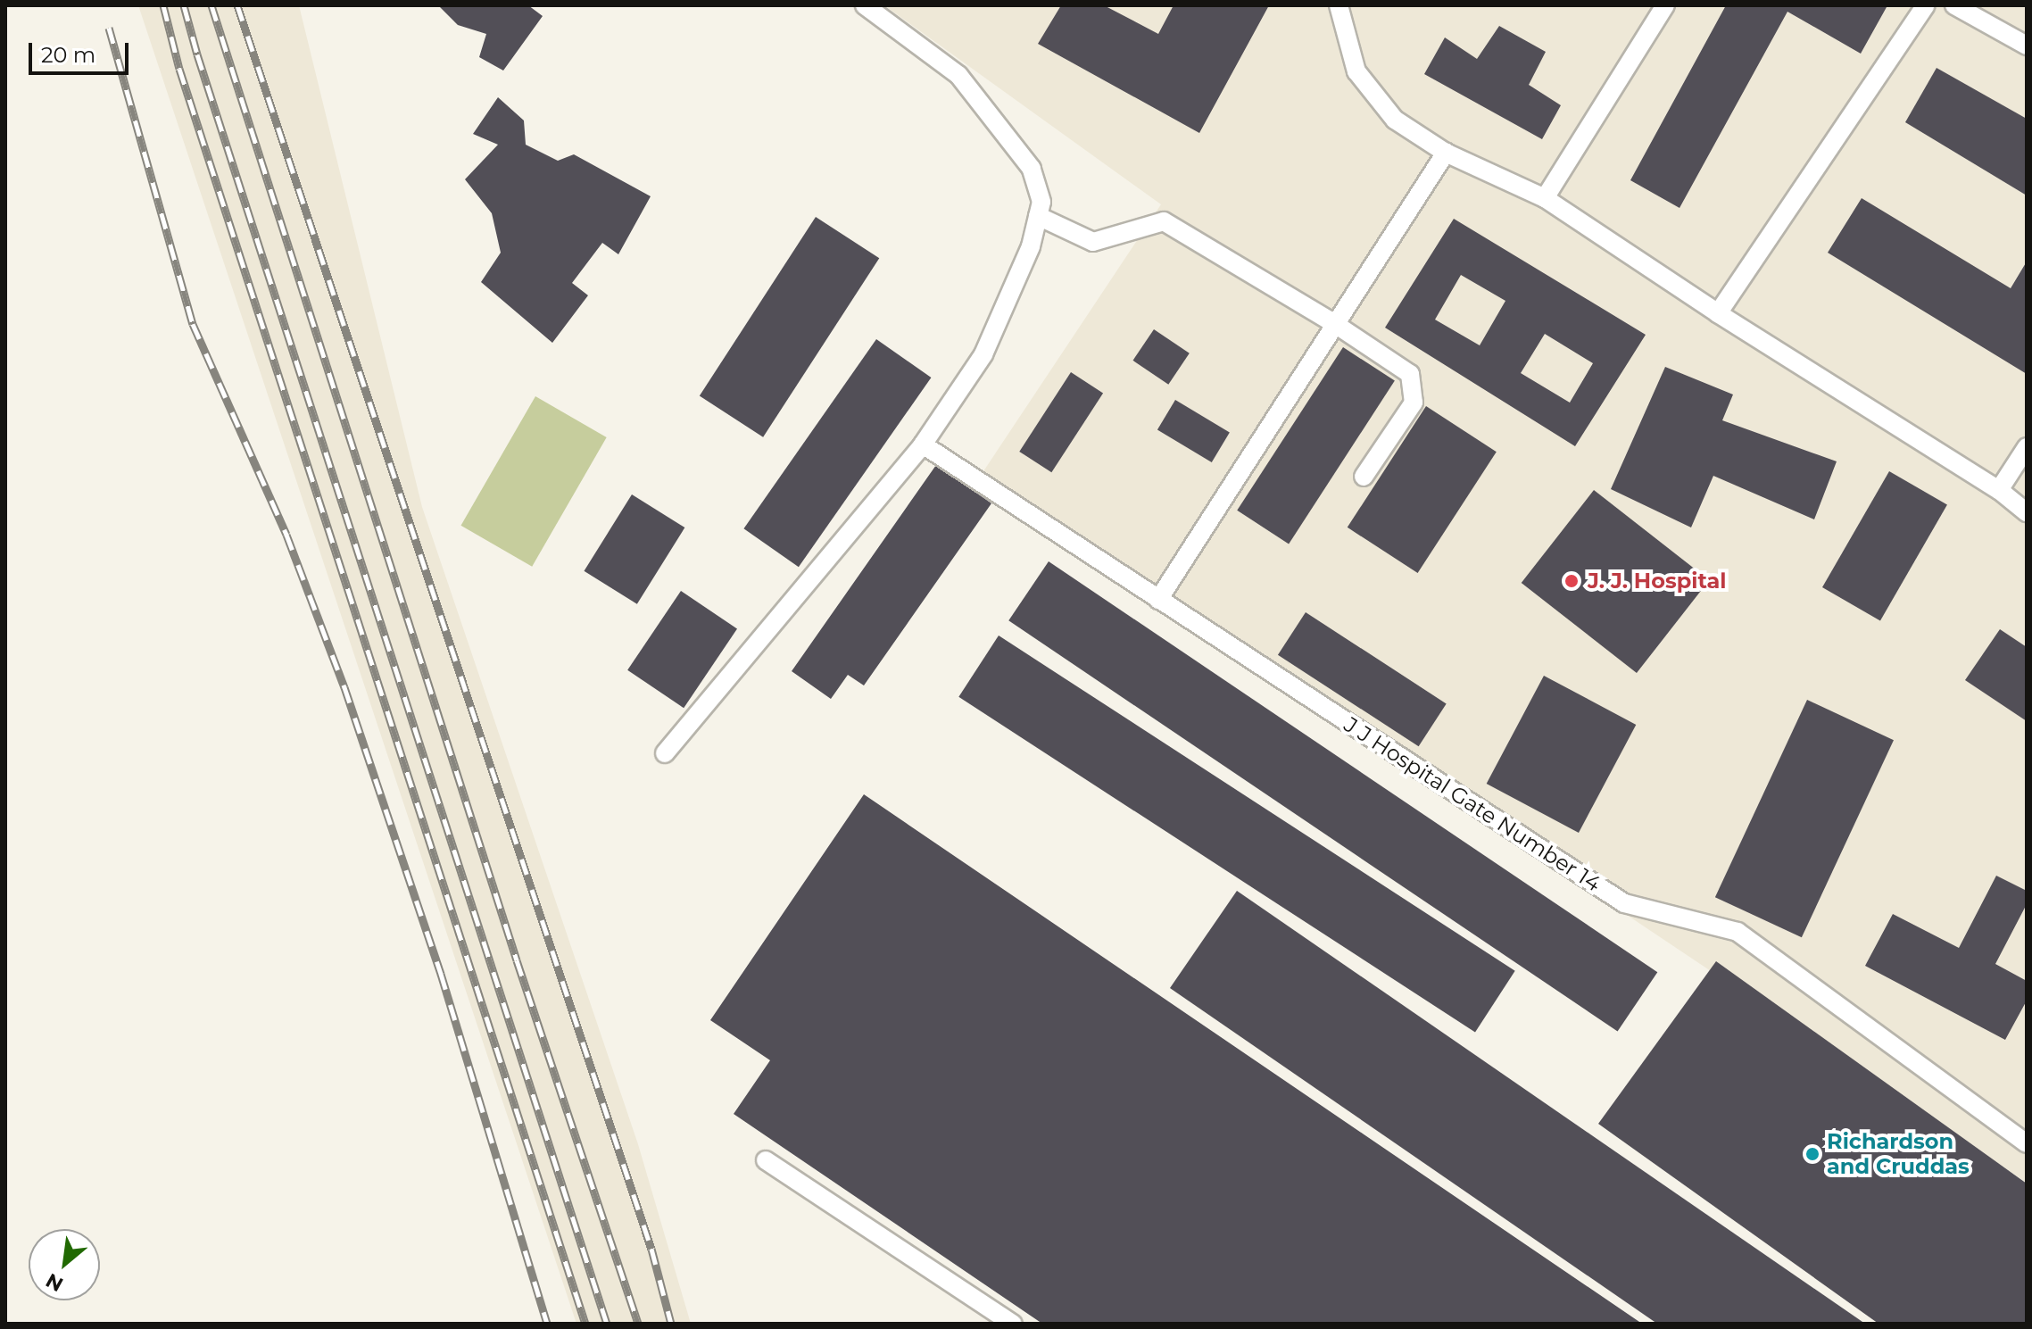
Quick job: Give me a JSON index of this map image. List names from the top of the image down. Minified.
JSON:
{"streets":{"lane":["J J Hospital Gate Number 14"]},"places":["J. J. Hospital","Richardson and Cruddas"],"scale_bar":"20 m","north":"bottom left"}
